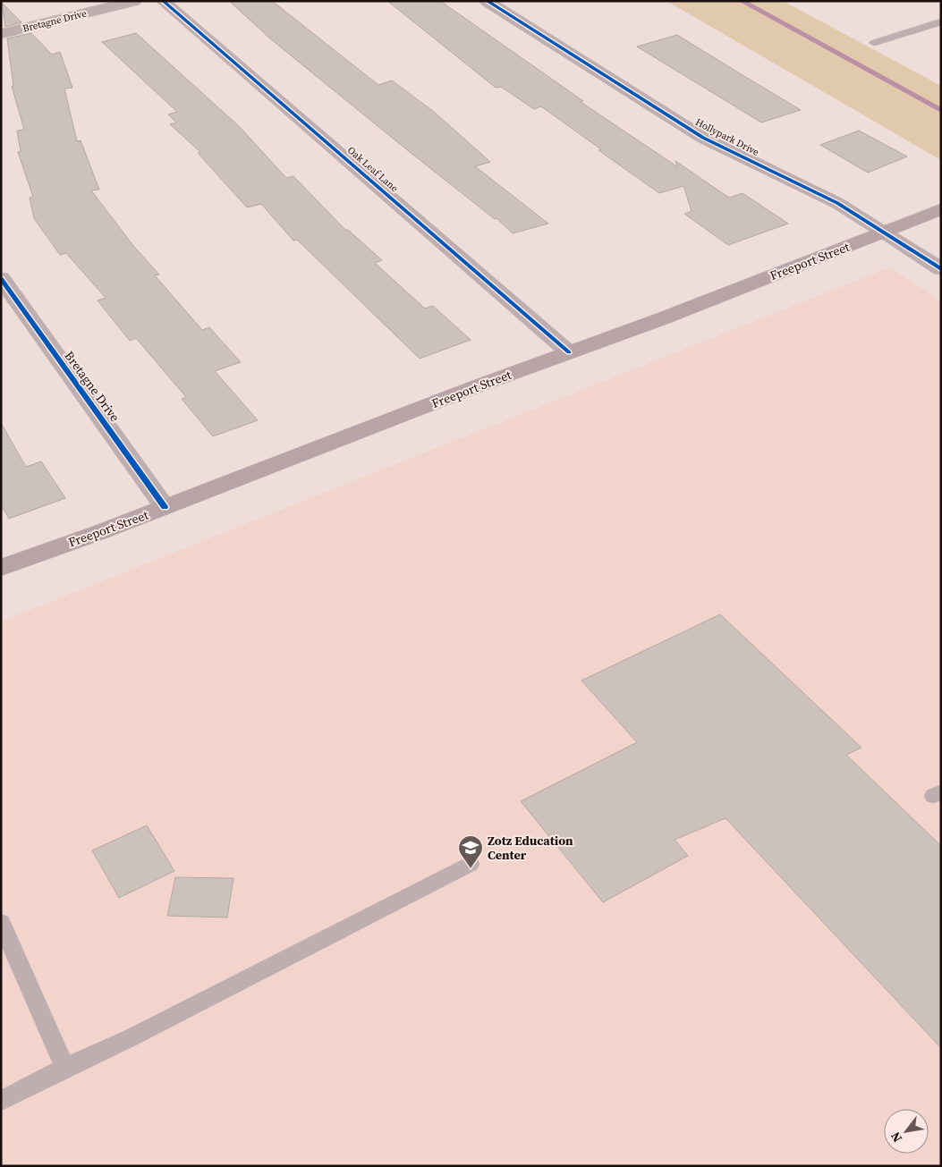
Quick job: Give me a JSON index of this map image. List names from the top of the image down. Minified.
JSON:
{"streets":{"main road":["Freeport Street"],"street":["Bretagne Drive","Hollypark Drive","Oak Leaf Lane"]},"crossings":[["Bretagne Drive","Freeport Street"],["Hollypark Drive","Freeport Street"],["Oak Leaf Lane","Freeport Street"]],"places":{"school or university":["Zotz Education Center"]},"north":"bottom left"}
